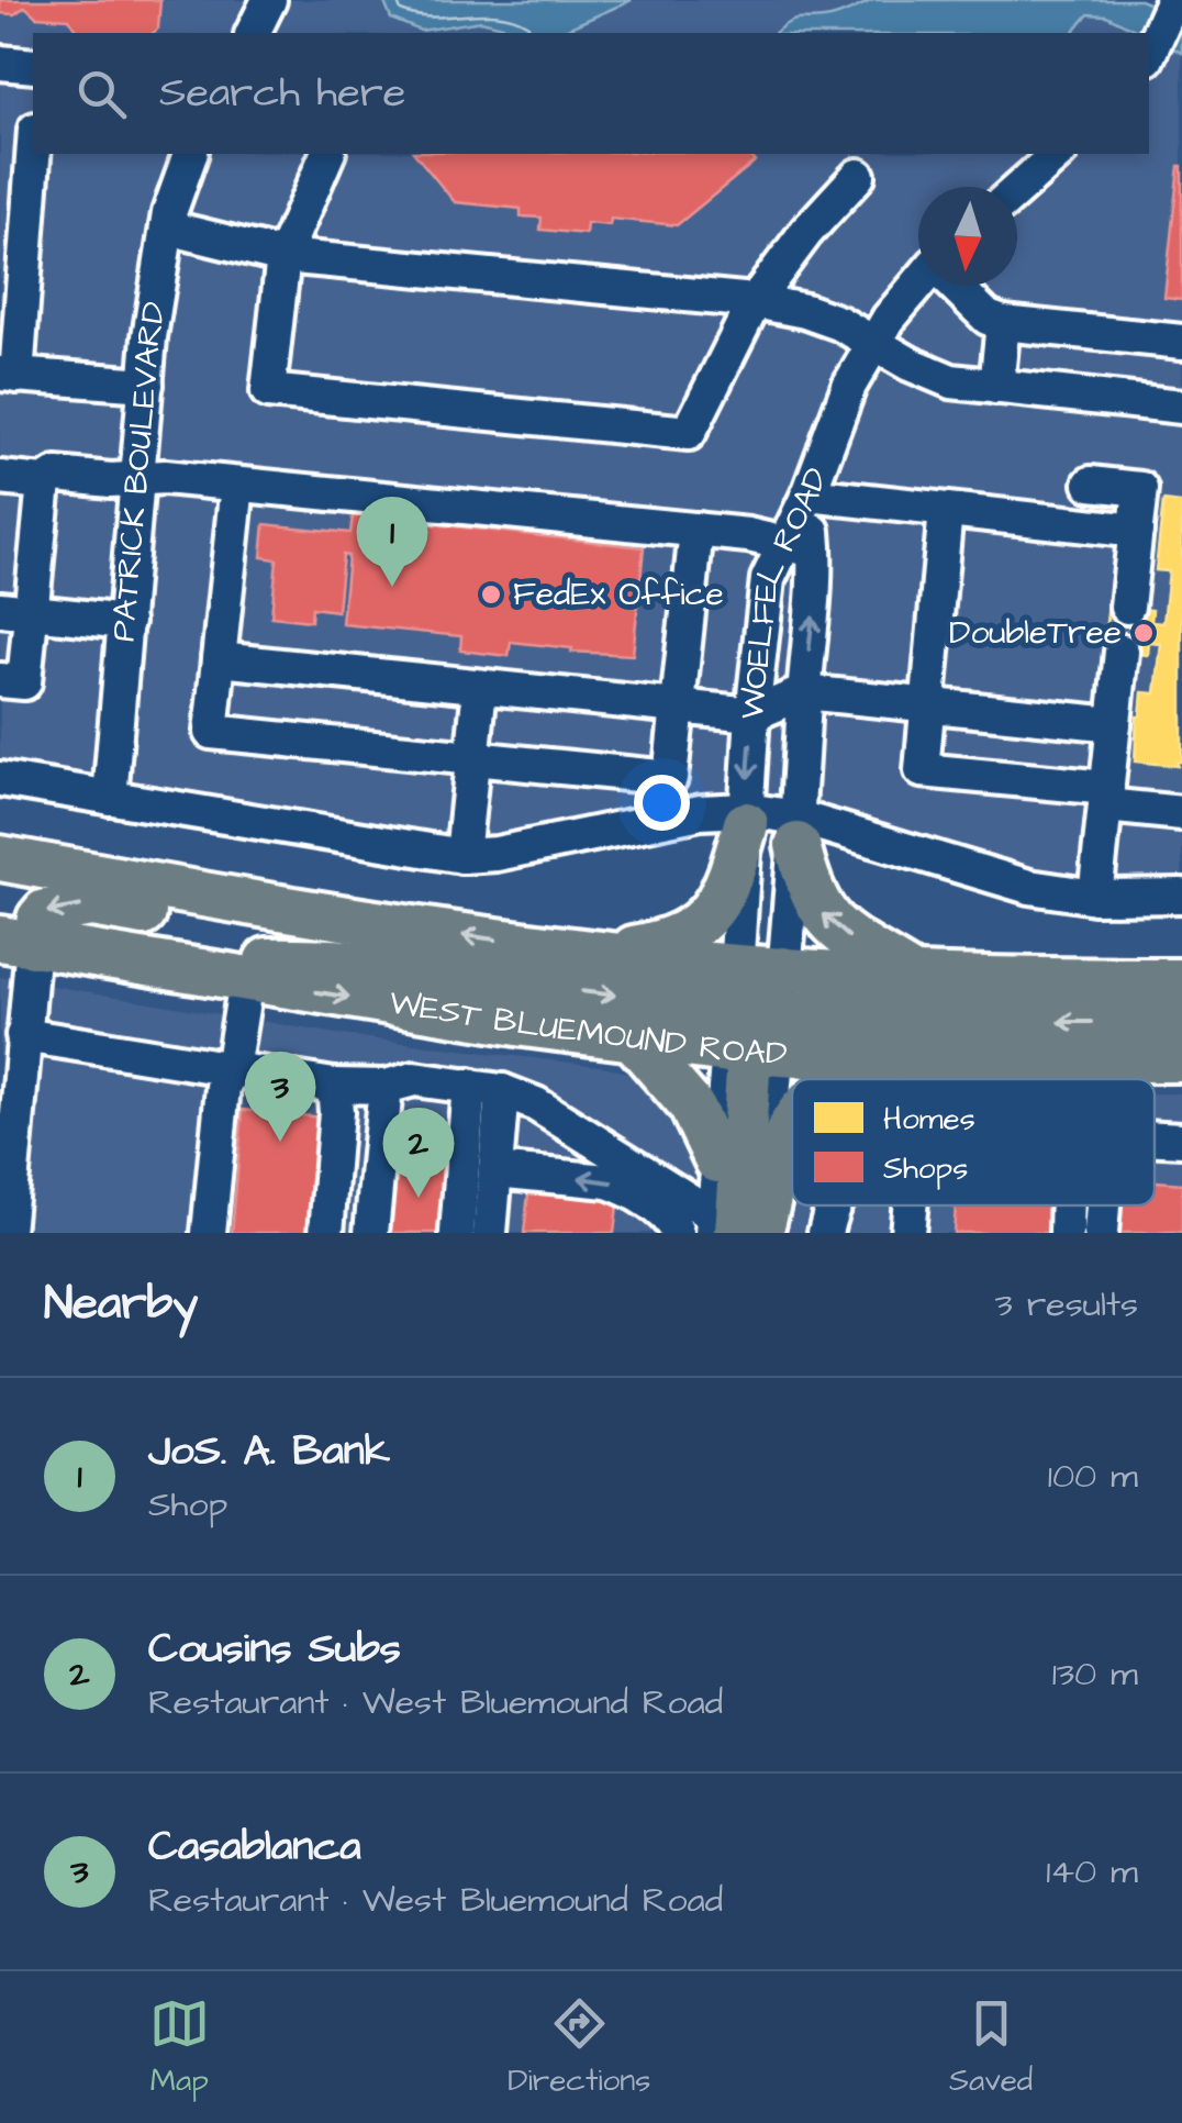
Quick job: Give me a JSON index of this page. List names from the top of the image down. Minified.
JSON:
{"streets":{"main road":["WEST BLUEMOUND ROAD"],"street":["PATRICK BOULEVARD","WOELFEL ROAD"]},"crossings":[["WOELFEL ROAD","WEST BLUEMOUND ROAD"]],"places":["FedEx Office","DoubleTree"],"legend":["Homes","Shops"],"north":"bottom","page":{"search":"Search here","pins":["1","3","2"],"heading":["Nearby","3 results"],"list":[{"mark":"1","name":"JoS. A. Bank","note":"Shop","value":"100 m"},{"mark":"2","name":"Cousins Subs","note":"Restaurant · West Bluemound Road","value":"130 m"},{"mark":"3","name":"Casablanca","note":"Restaurant · West Bluemound Road","value":"140 m"}],"nav":["Map","Directions","Saved"]}}
